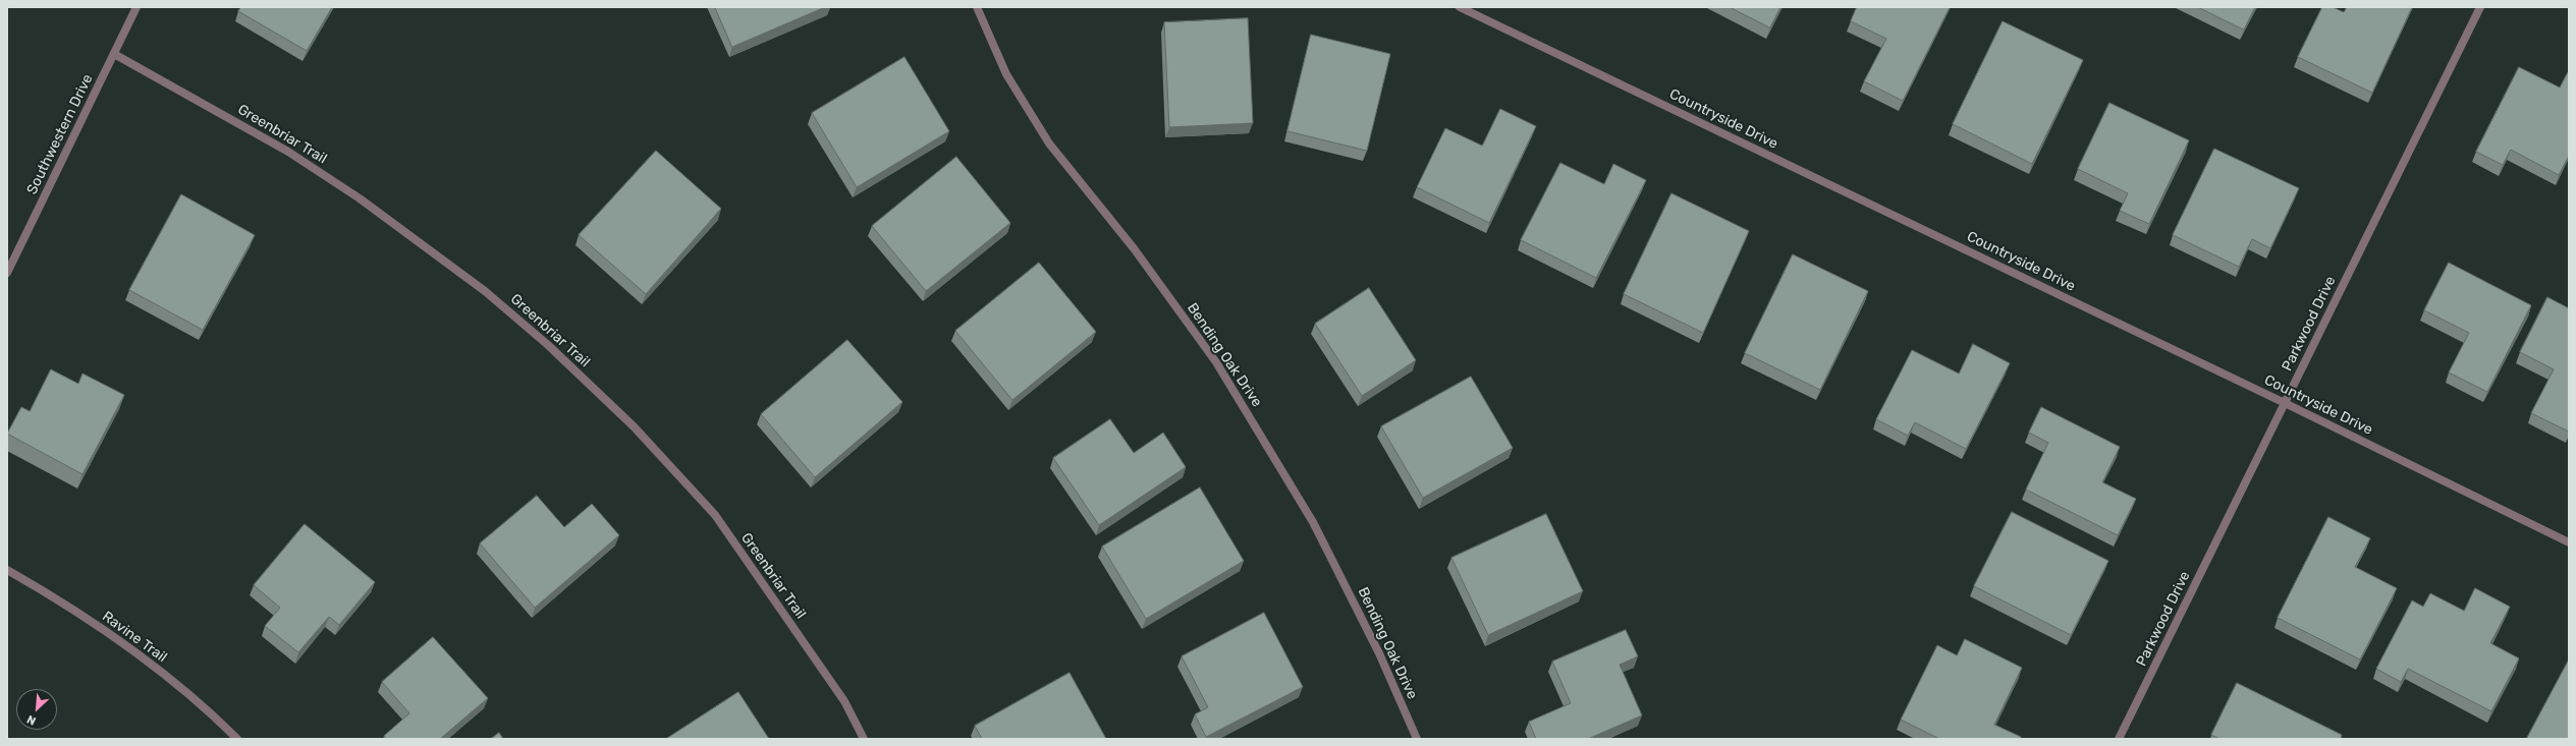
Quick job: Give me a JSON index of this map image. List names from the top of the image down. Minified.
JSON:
{"streets":{"street":["Countryside Drive","Southwestern Drive","Greenbriar Trail","Parkwood Drive","Bending Oak Drive","Ravine Trail"]},"crossings":[["Countryside Drive","Parkwood Drive"],["Southwestern Drive","Greenbriar Trail"]],"north":"bottom left"}
